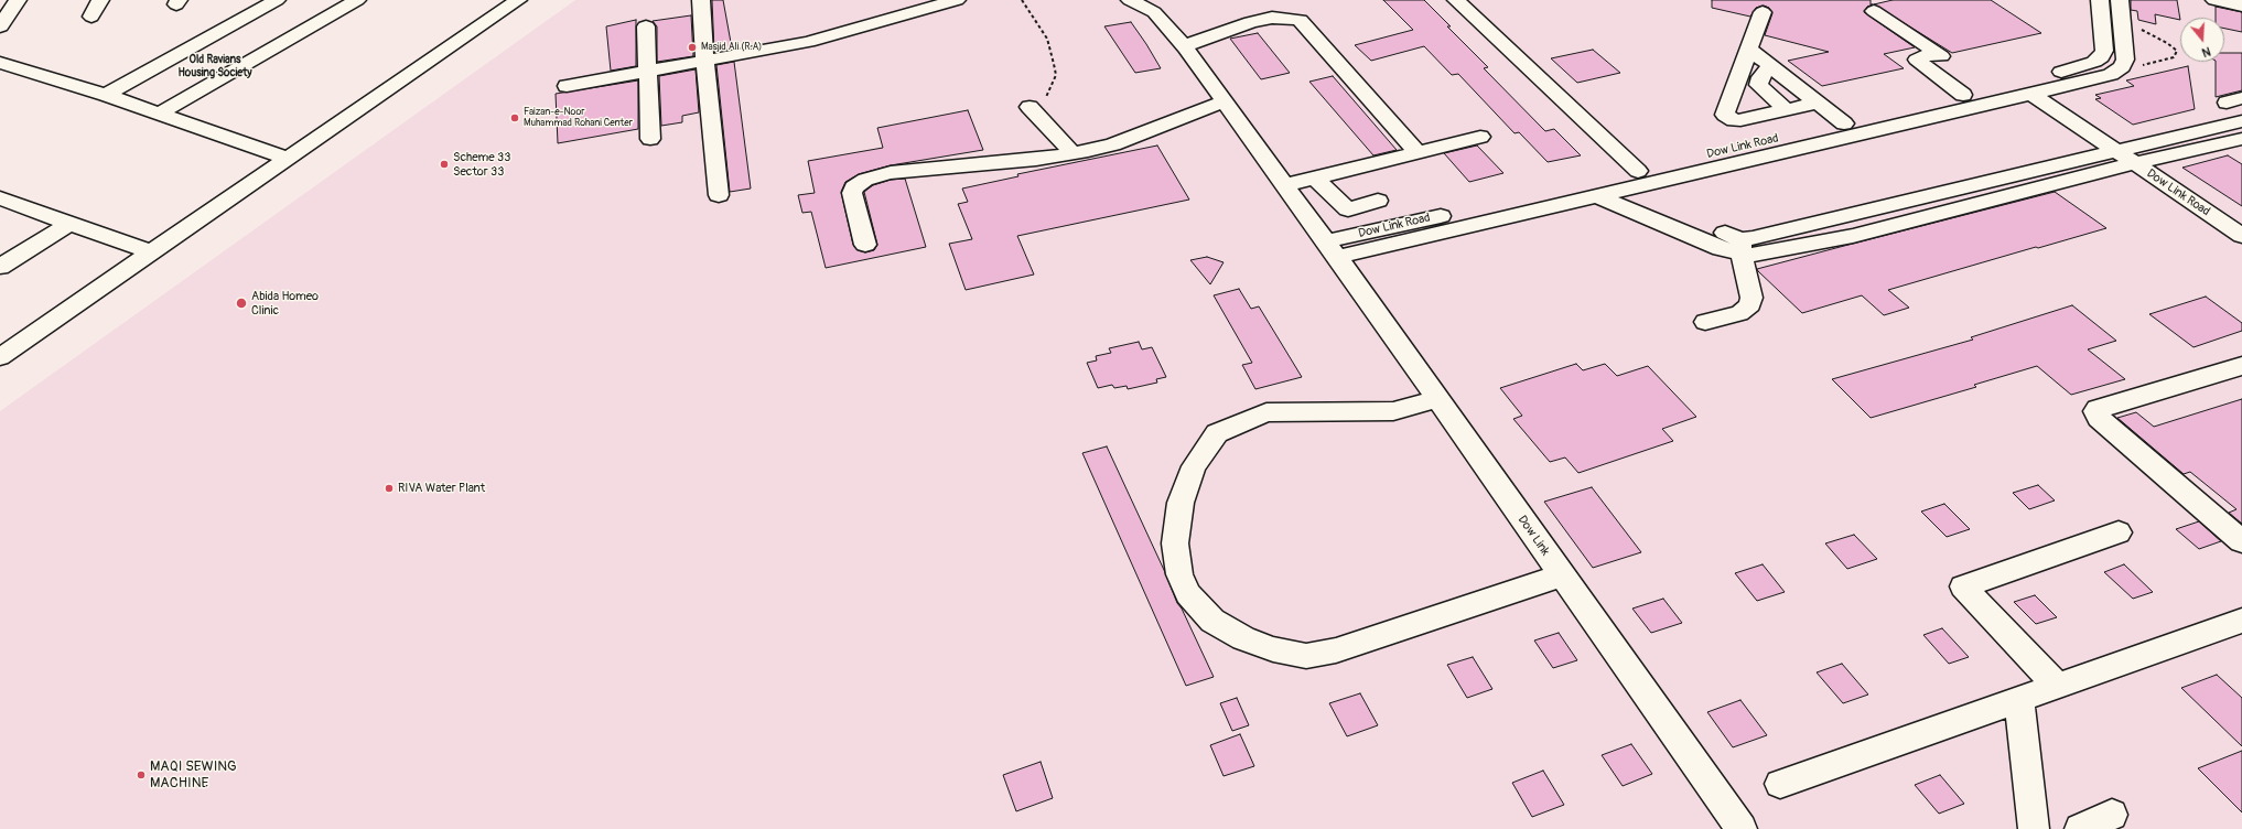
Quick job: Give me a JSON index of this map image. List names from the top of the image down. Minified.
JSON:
{"streets":{"street":["Dow Link Road","Dow Link"]},"crossings":[["Dow Link Road","Dow Link"]],"districts":["Old Ravians Housing Society"],"places":["Masjid Ali (R.A)","Faizan-e-Noor Muhammad Rohani Center","Scheme 33 Sector 33","Abida Homeo Clinic","RIVA Water Plant","MAQI SEWING MACHINE"],"north":"bottom"}
